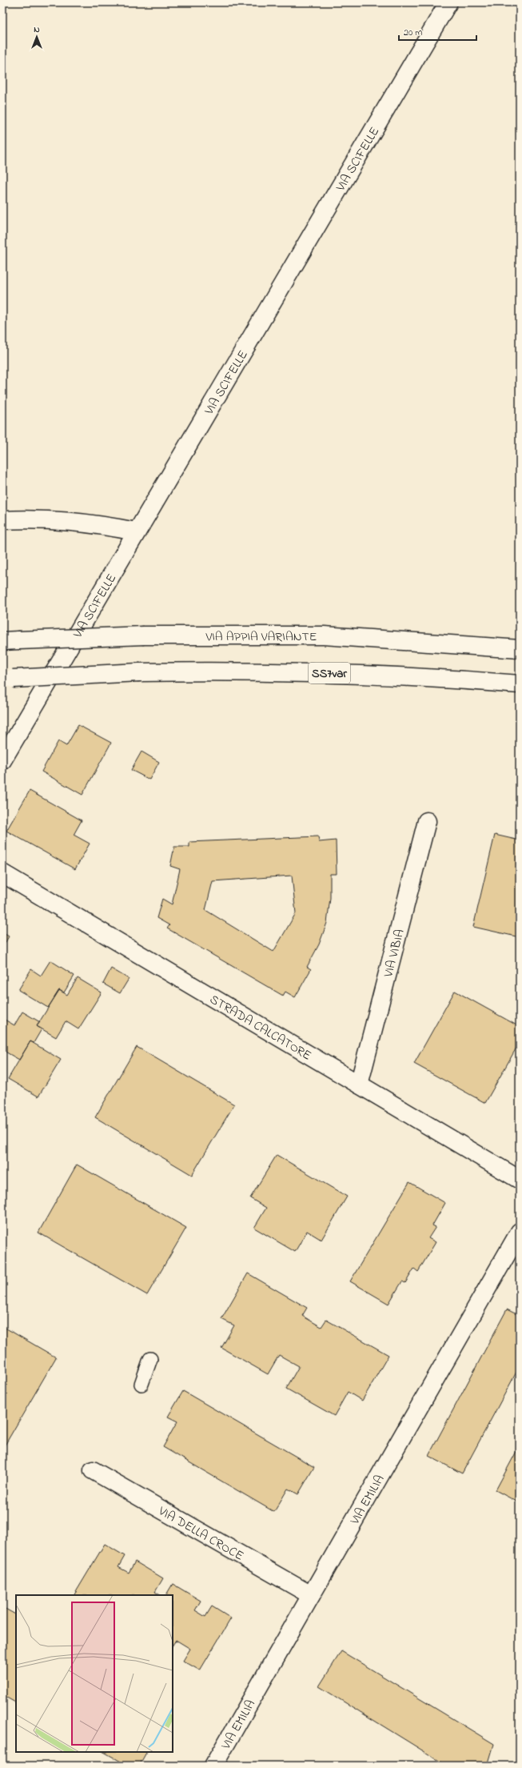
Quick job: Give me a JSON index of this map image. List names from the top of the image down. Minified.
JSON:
{"streets":{"main road":["VIA SCIFELLE","VIA APPIA VARIANTE","SS7var","VIA VIBIA","STRADA CALCATORE","VIA EMILIA","VIA DELLA CROCE"]},"crossings":[["VIA VIBIA","STRADA CALCATORE"],["VIA EMILIA","VIA DELLA CROCE"]],"scale_bar":"20 m","north":"top"}
